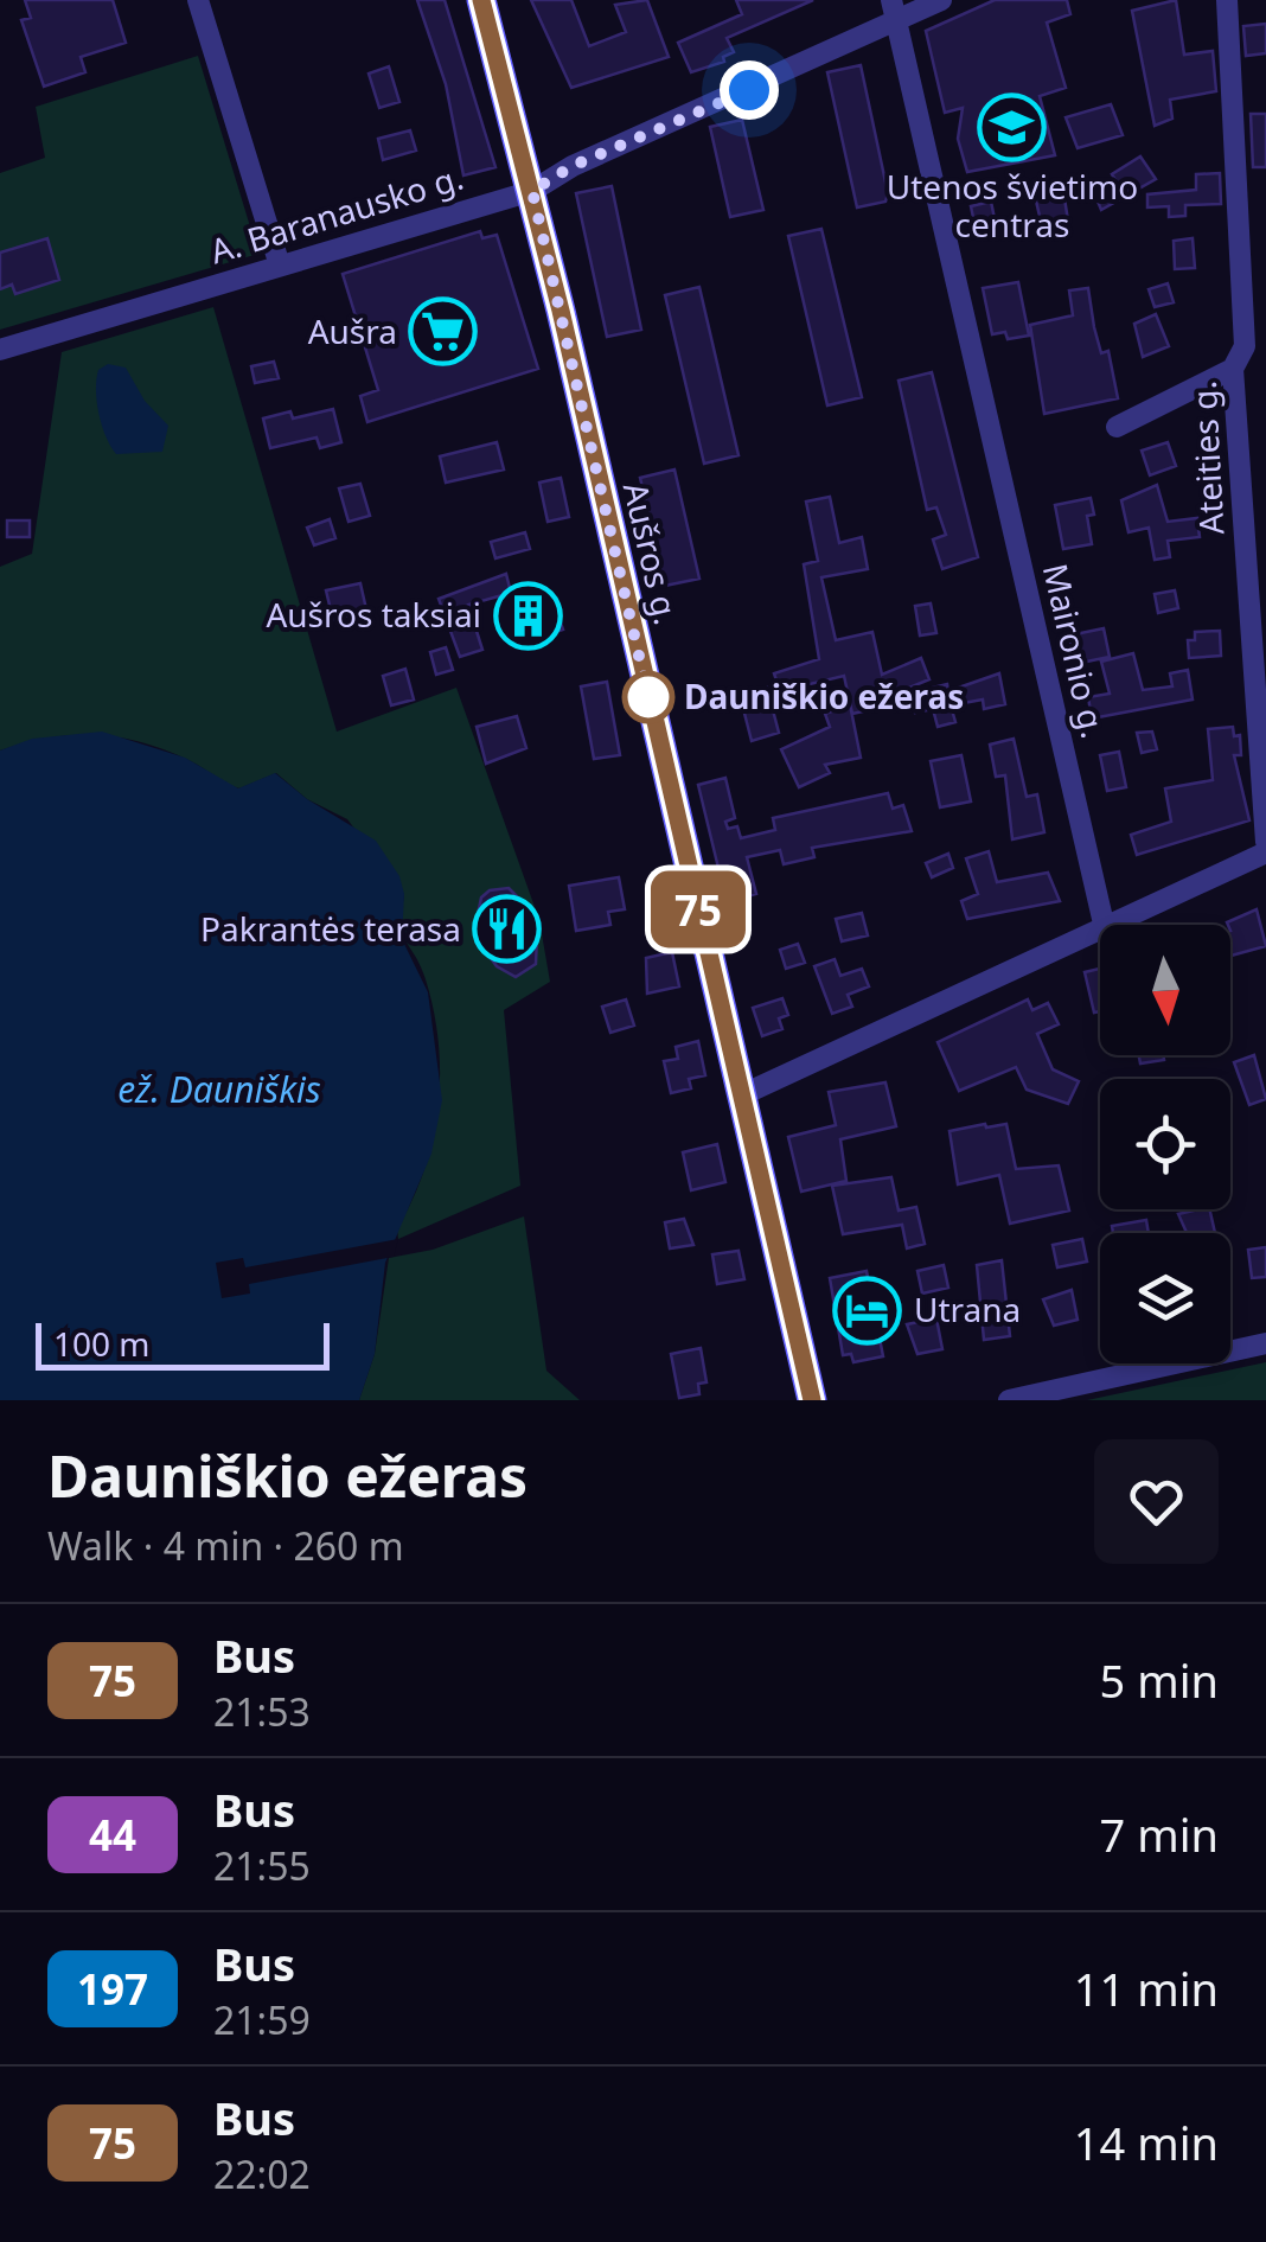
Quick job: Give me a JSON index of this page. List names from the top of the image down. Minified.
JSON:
{"streets":{"street":["A. Baranausko g.","Ateities g.","Aušros g.","Maironio g."]},"crossings":[["A. Baranausko g.","Aušros g."],["A. Baranausko g.","Maironio g."]],"water":["ež. Dauniškis"],"places":{"school or university":["Utenos švietimo centras"],"supermarket":["Aušra"],"building":["Aušros taksiai"],"other":["Dauniškio ežeras"],"restaurant":["Pakrantės terasa"],"hotel":["Utrana"]},"lines":["bus line 75"],"scale_bar":"100 m","north":"bottom","page":{"on_map":"75","scale":"100 m","heading":["Dauniškio ežeras","Walk · 4 min · 260 m"],"list":[{"mark":"75","name":"Bus","note":"21:53","value":"5 min"},{"mark":"44","name":"Bus","note":"21:55","value":"7 min"},{"mark":"197","name":"Bus","note":"21:59","value":"11 min"},{"mark":"75","name":"Bus","note":"22:02","value":"14 min"}]}}
